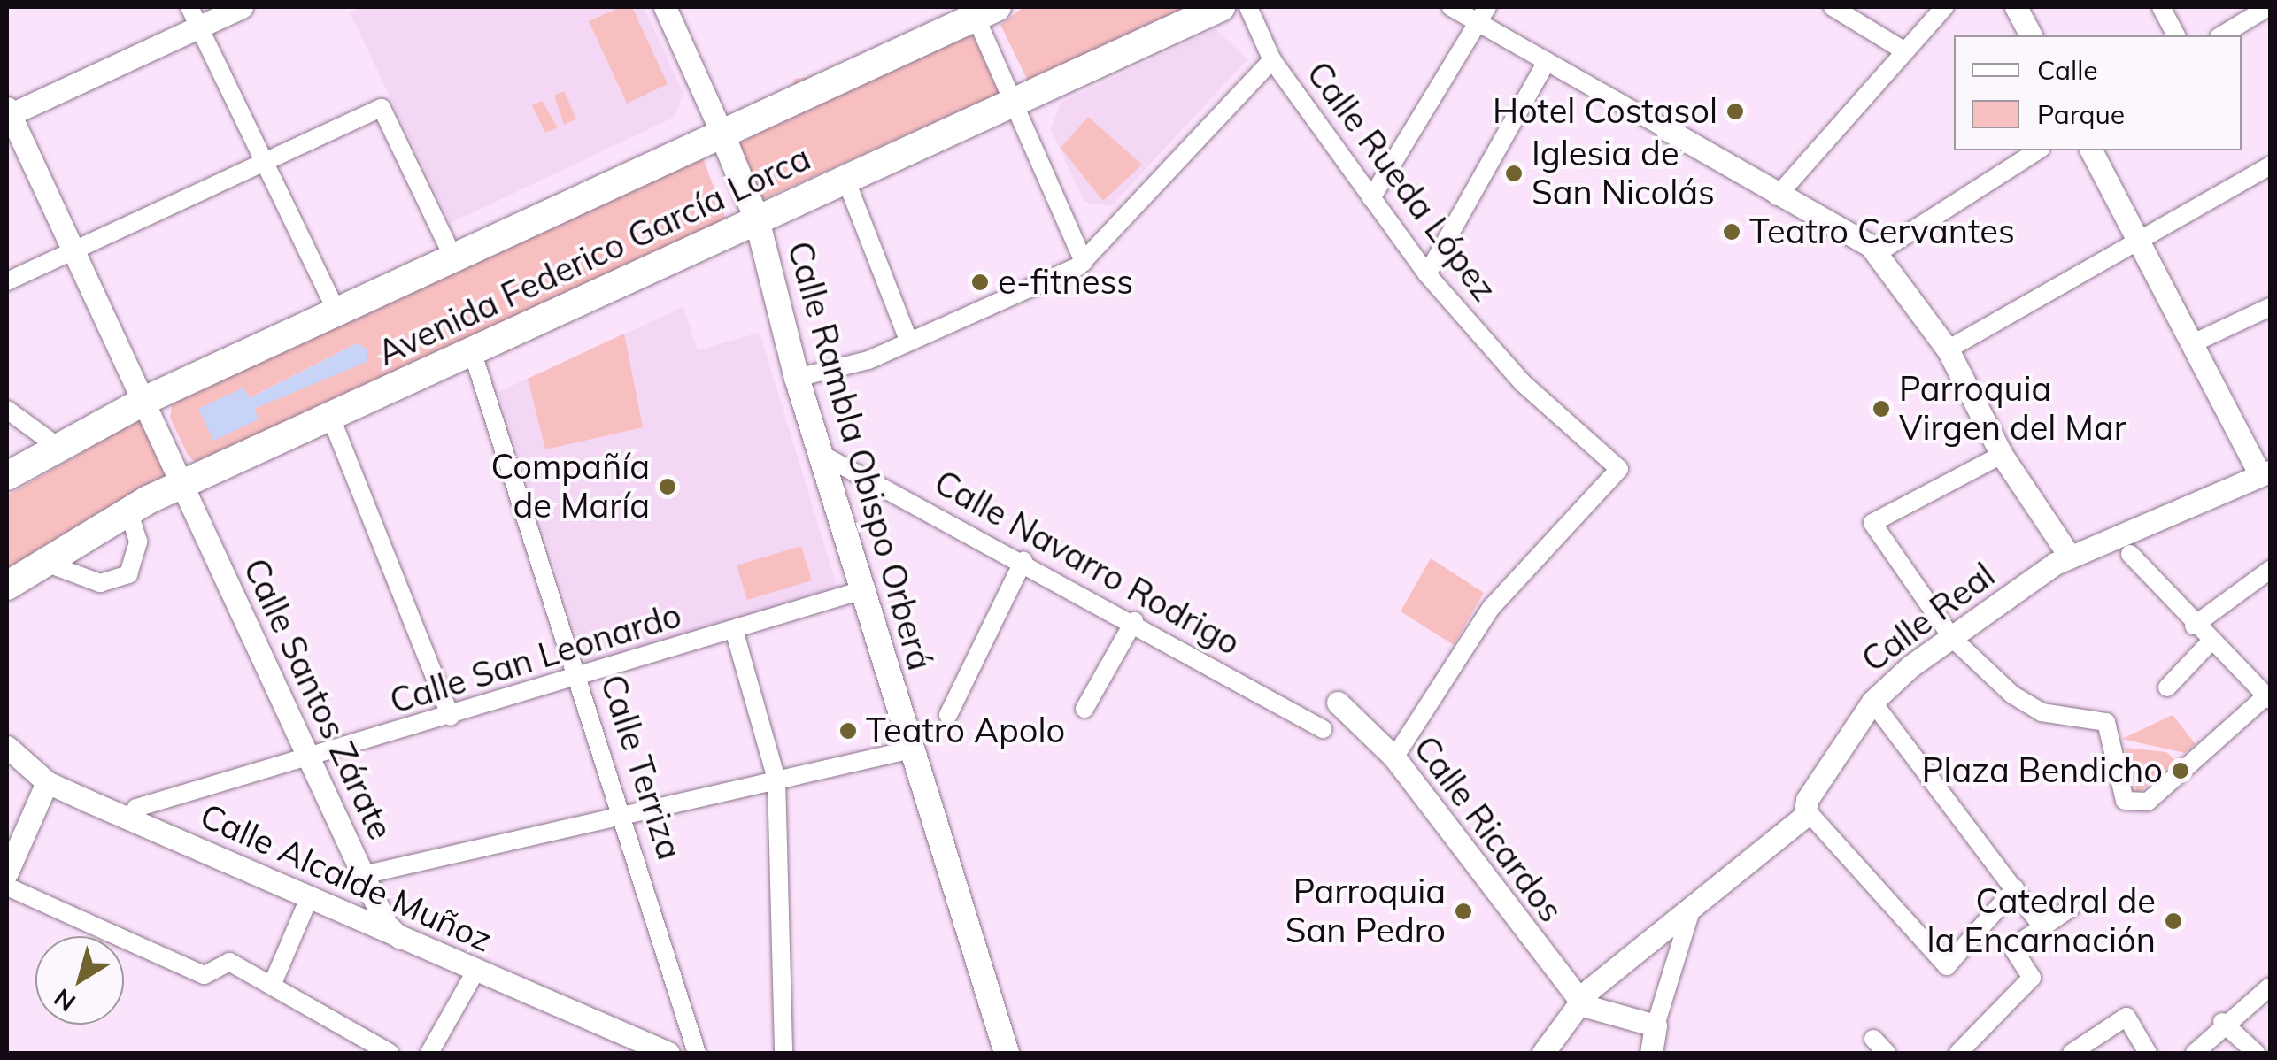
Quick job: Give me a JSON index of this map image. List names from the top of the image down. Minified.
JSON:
{"streets":{"main road":["Avenida Federico García Lorca","Calle Rambla Obispo Orberá"],"street":["Calle Rueda López","Calle Navarro Rodrigo","Calle Real","Calle San Leonardo","Calle Santos Zárate","Calle Terriza","Calle Ricardos","Calle Alcalde Muñoz"]},"crossings":[["Calle Rueda López","Calle Ricardos"],["Avenida Federico García Lorca","Calle Rambla Obispo Orberá"],["Avenida Federico García Lorca","Calle Santos Zárate"],["Avenida Federico García Lorca","Calle Terriza"],["Calle Rambla Obispo Orberá","Calle Navarro Rodrigo"],["Calle Rambla Obispo Orberá","Calle San Leonardo"],["Calle Real","Calle Ricardos"],["Calle San Leonardo","Calle Santos Zárate"],["Calle San Leonardo","Calle Terriza"],["Calle San Leonardo","Calle Alcalde Muñoz"],["Calle Santos Zárate","Calle Alcalde Muñoz"]],"places":["Hotel Costasol","Iglesia de San Nicolás","Teatro Cervantes","e-fitness","Parroquia Virgen del Mar","Compañía de María","Teatro Apolo","Plaza Bendicho","Parroquia San Pedro","Catedral de la Encarnación"],"legend":["Calle","Parque"],"north":"bottom left"}
